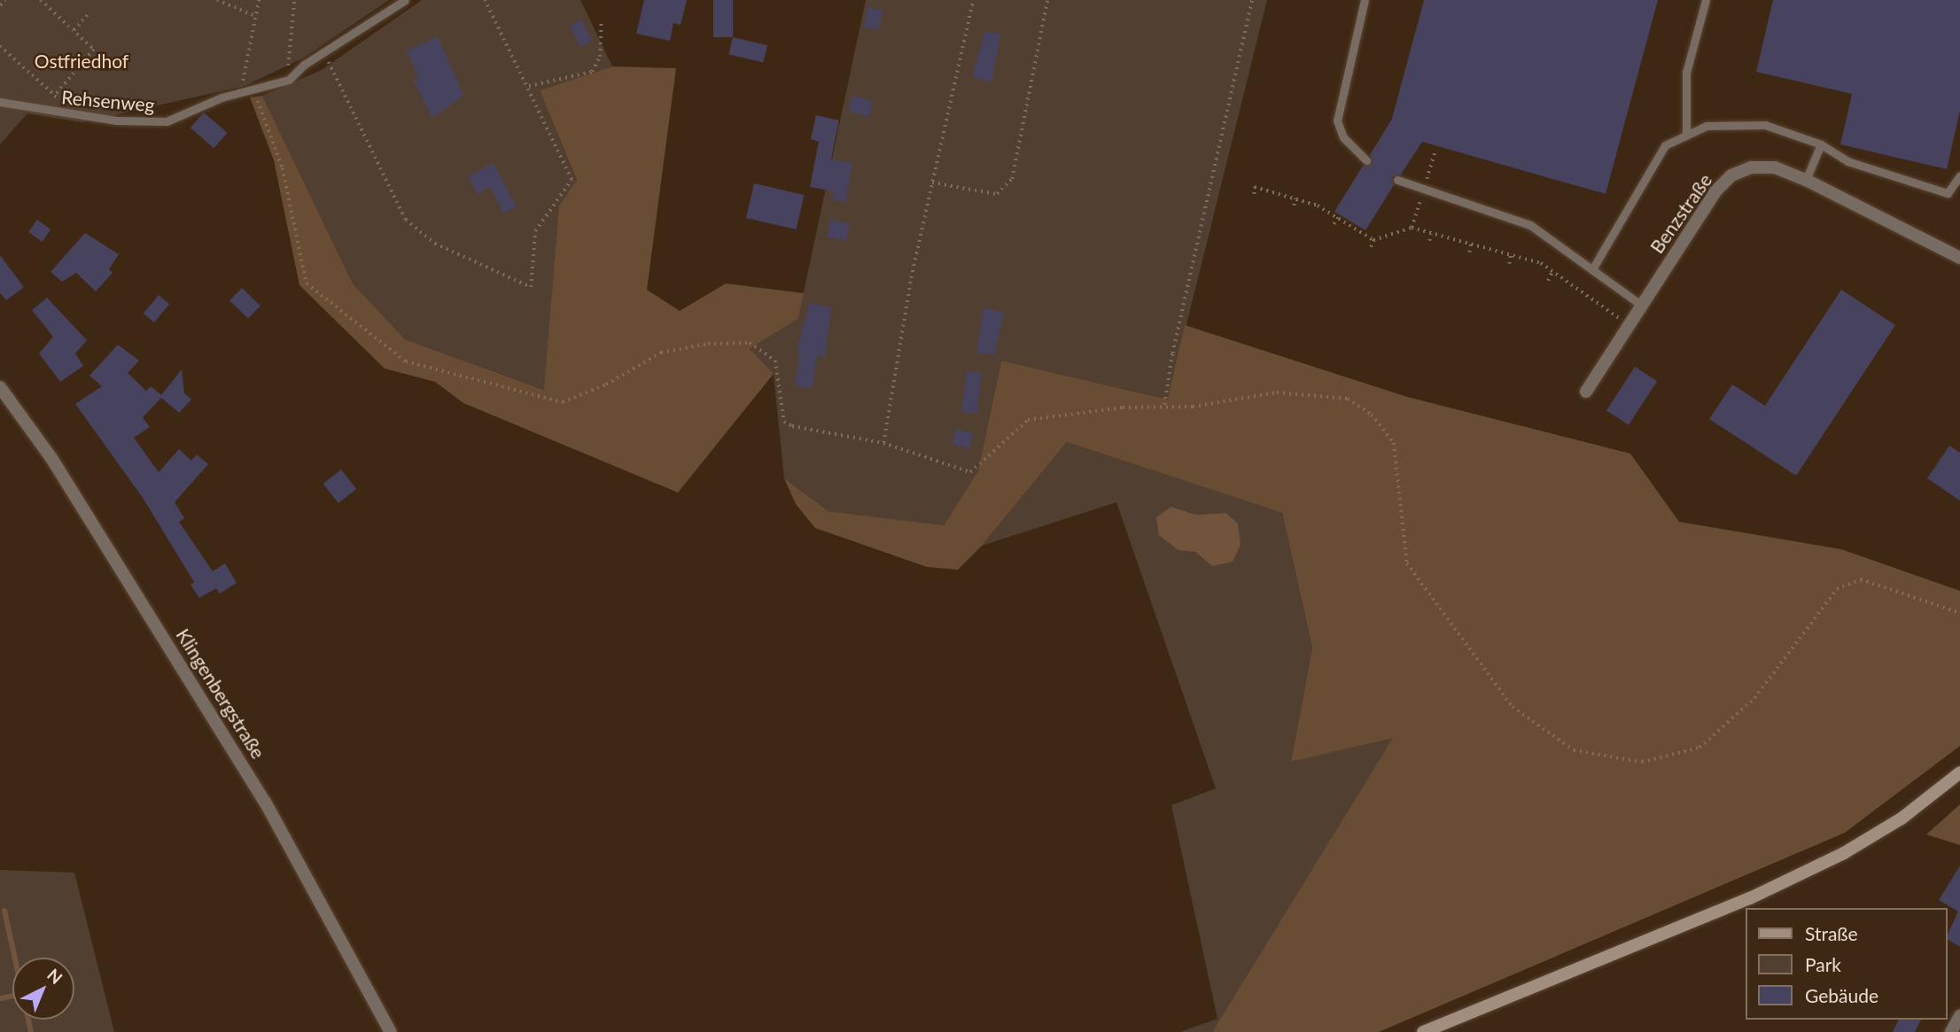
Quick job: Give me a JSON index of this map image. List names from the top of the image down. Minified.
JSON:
{"streets":{"street":["Benzstraße","Klingenbergstraße"],"lane":["Rehsenweg"]},"parks":["Ostfriedhof"],"legend":["Straße","Park","Gebäude"],"north":"top right"}
